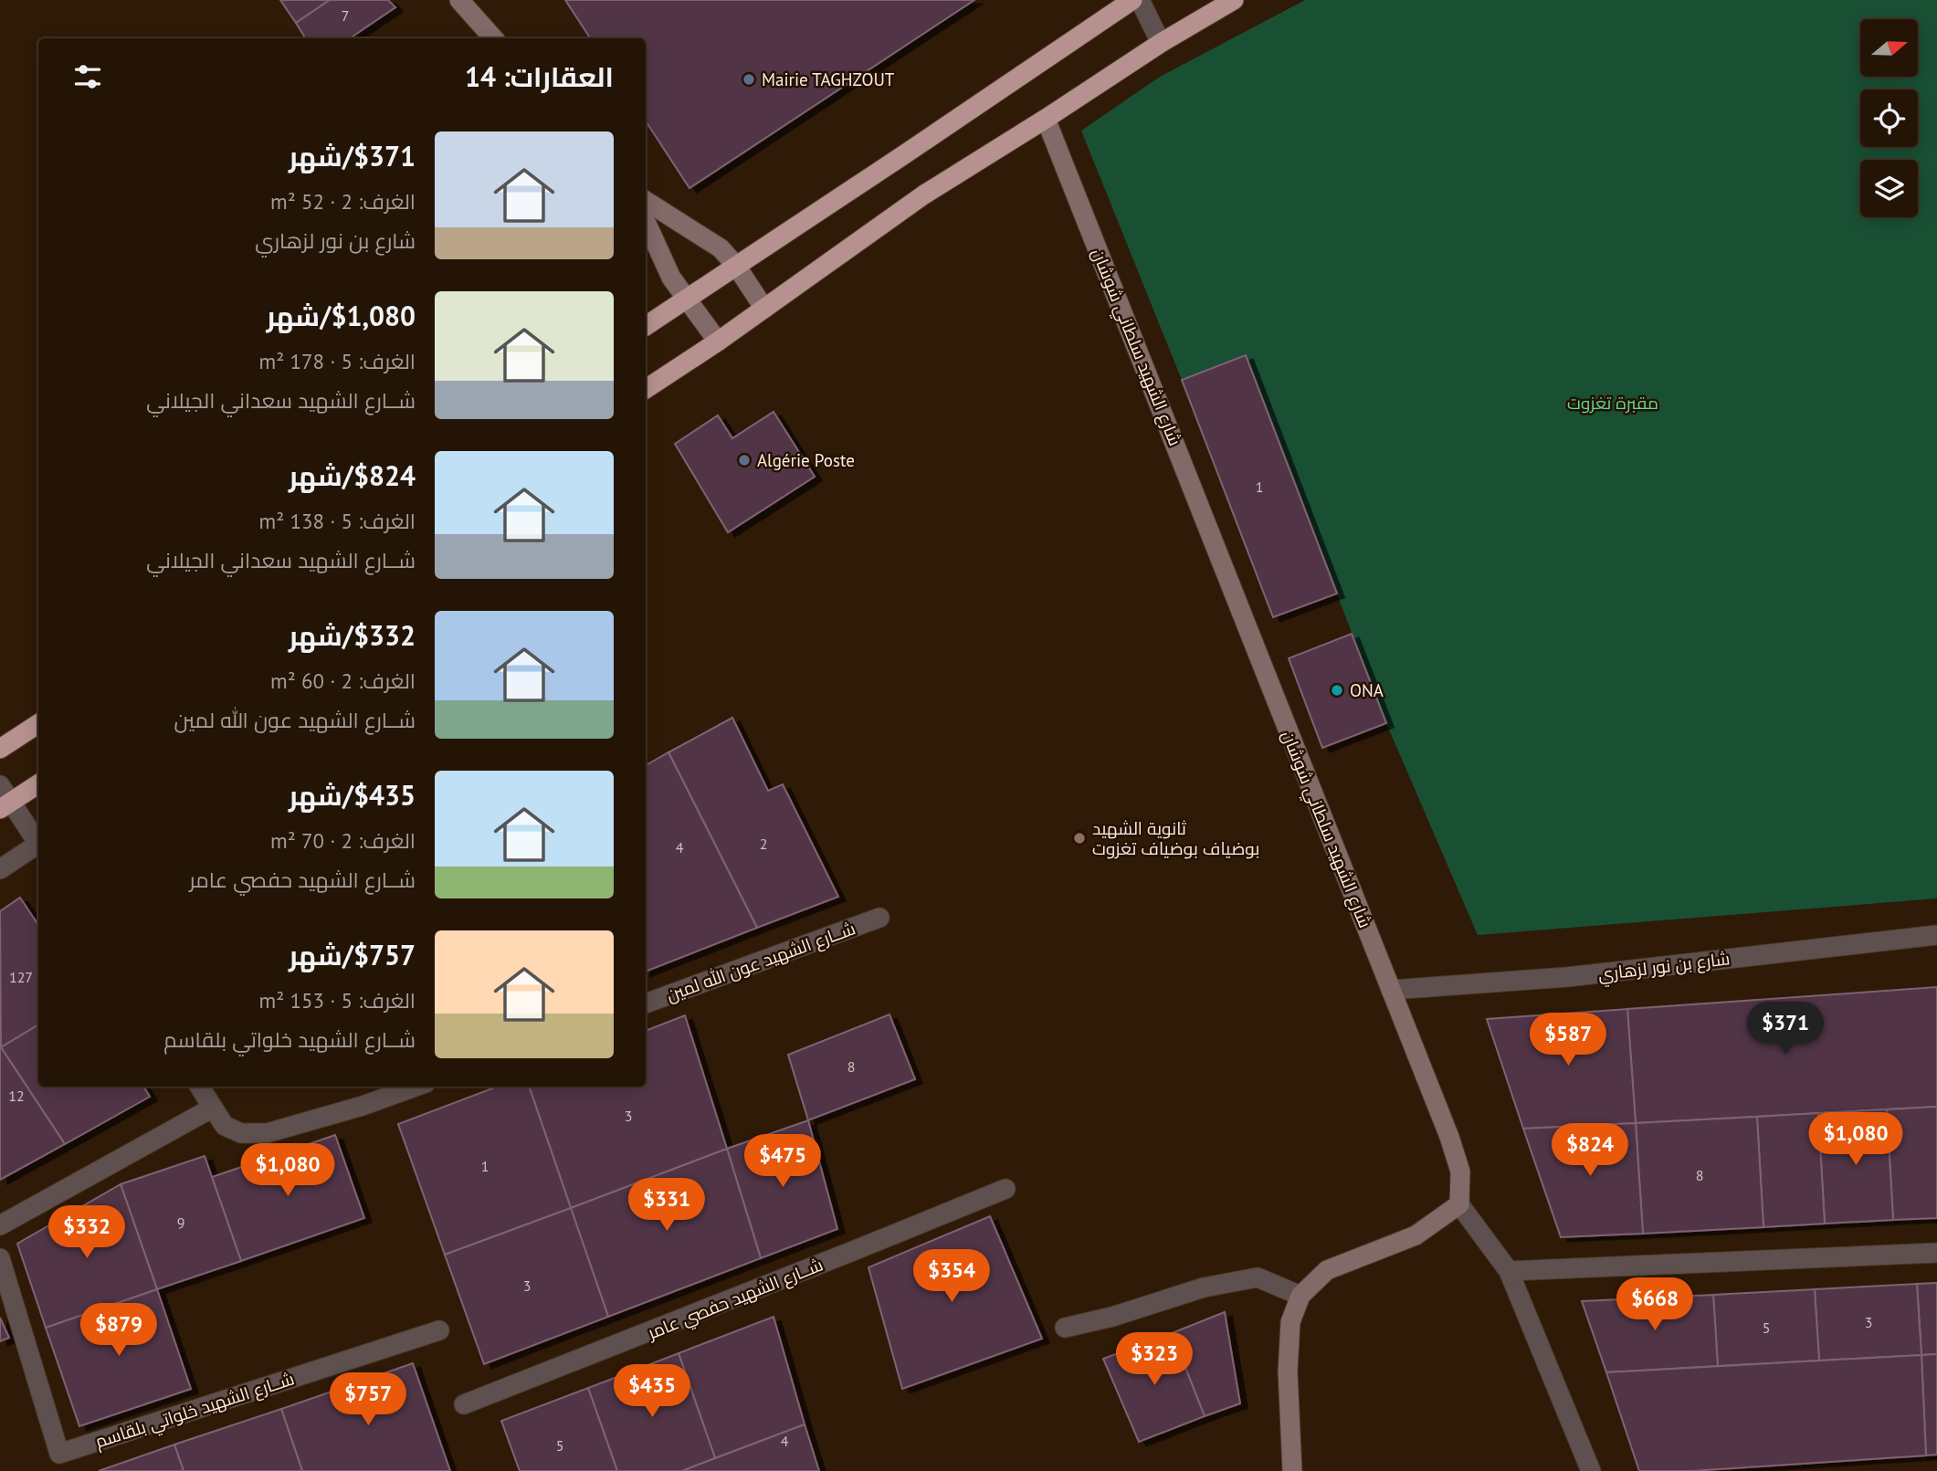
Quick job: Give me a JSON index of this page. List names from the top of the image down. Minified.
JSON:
{"streets":{"street":["شارع الشهيد سلطاني شوشان","شــارع الشهيد عون الله لمين","شارع بن نور لزهاري","شــارع الشهيد حفصي عامر","شــارع الشهيد خلواتي بلقاسم"]},"crossings":[["شارع الشهيد سلطاني شوشان","شارع بن نور لزهاري"]],"parks":["مقبرة تغزوت"],"places":["Mairie TAGHZOUT","Algérie Poste","ONA","ثانوية الشهيد بوضياف بوضياف تغزوت"],"house_numbers":["7","1","2","4","127","8","12","3","1","8","9","3","3","5","4","5"],"north":"right","page":{"heading":"العقارات: 14","list":[{"name":"$371/شهر","note":"الغرف: 2 · 52 m² · شارع بن نور لزهاري"},{"name":"$1,080/شهر","note":"الغرف: 5 · 178 m² · شــارع الشهيد سعداني الجيلاني"},{"name":"$824/شهر","note":"الغرف: 5 · 138 m² · شــارع الشهيد سعداني الجيلاني"},{"name":"$332/شهر","note":"الغرف: 2 · 60 m² · شــارع الشهيد عون الله لمين"},{"name":"$435/شهر","note":"الغرف: 2 · 70 m² · شــارع الشهيد حفصي عامر"},{"name":"$757/شهر","note":"الغرف: 5 · 153 m² · شــارع الشهيد خلواتي بلقاسم"}],"price":["$371","$587","$1,080","$824","$475","$1,080","$331","$332","$354","$668","$879","$323","$435","$757"]}}
